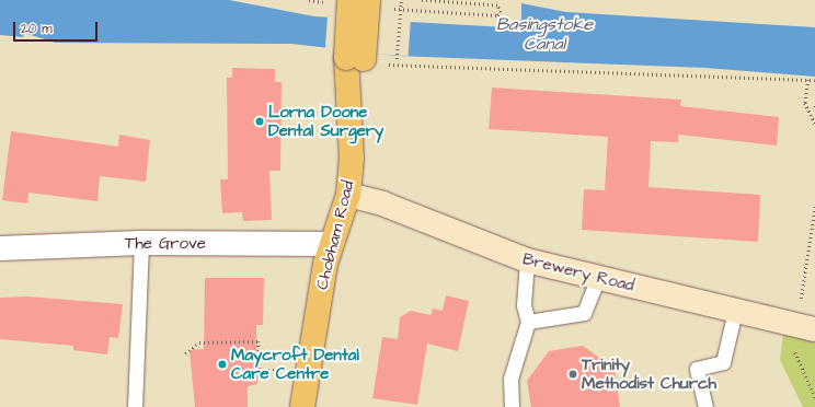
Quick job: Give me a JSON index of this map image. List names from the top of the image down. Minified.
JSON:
{"streets":{"main road":["Chobham Road"],"street":["The Grove","Brewery Road"]},"crossings":[["Chobham Road","The Grove"],["Chobham Road","Brewery Road"]],"water":["Basingstoke Canal"],"places":["Lorna Doone Dental Surgery","Maycroft Dental Care Centre","Trinity Methodist Church"],"scale_bar":"20 m"}
